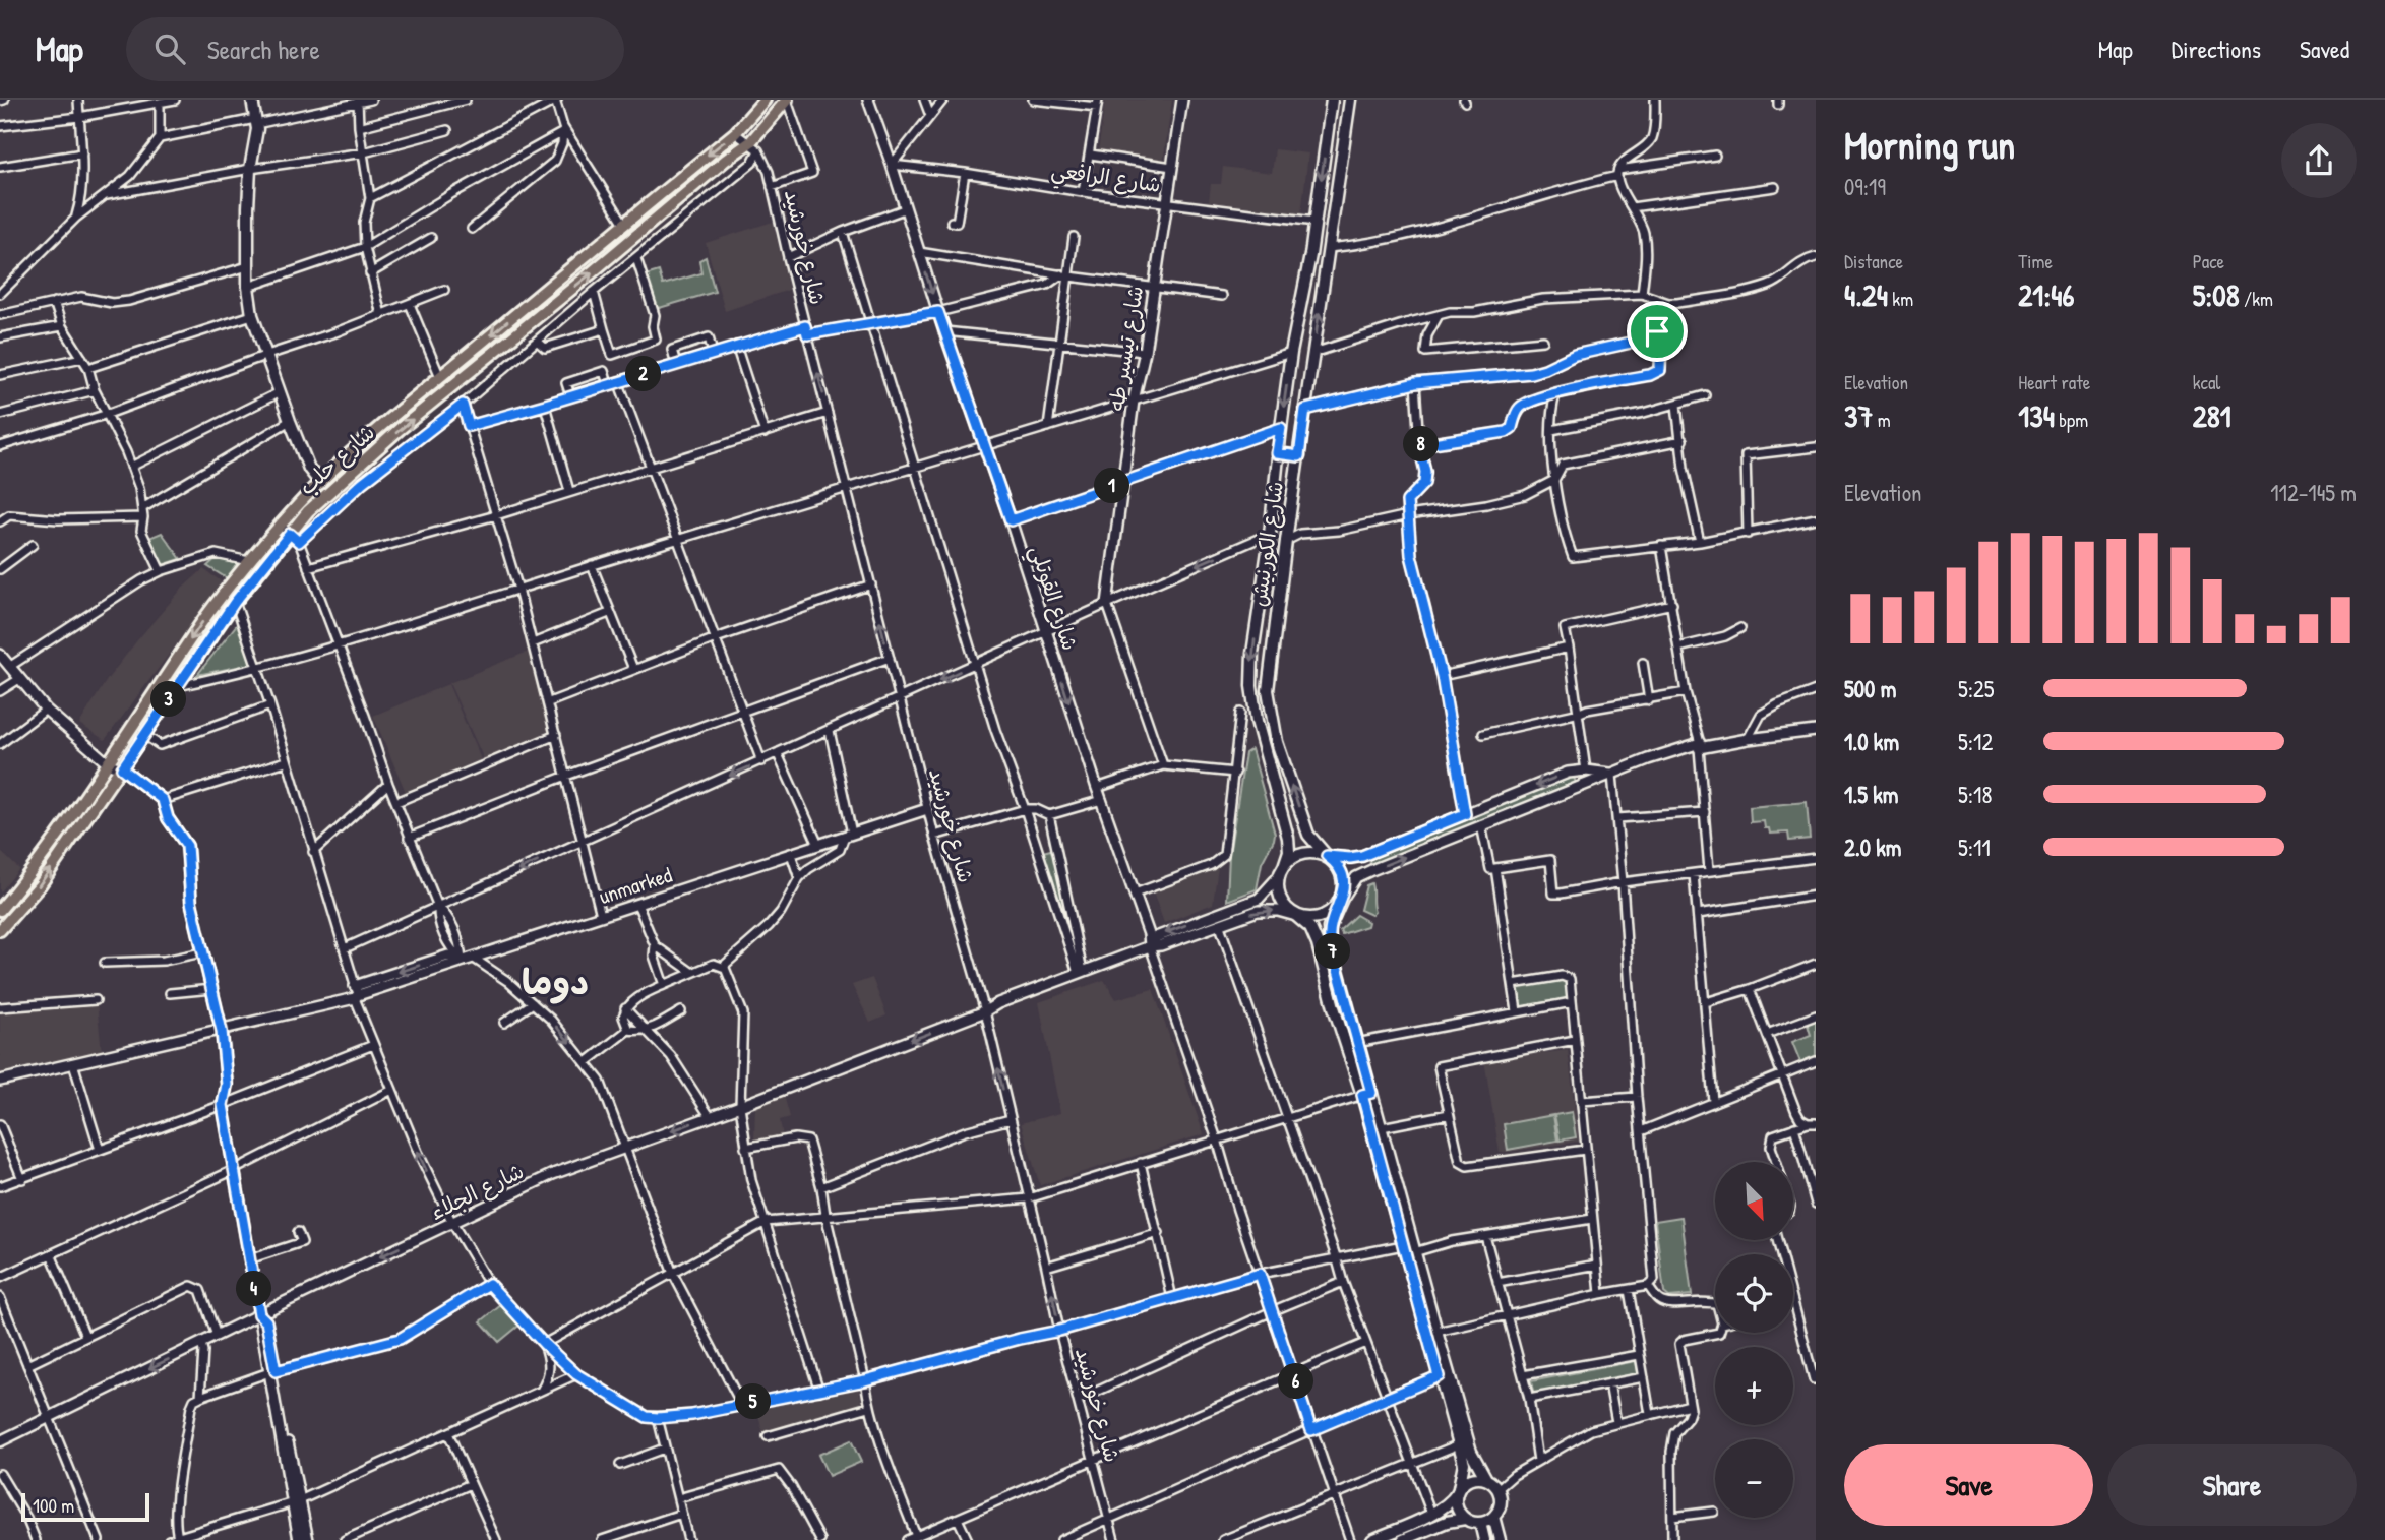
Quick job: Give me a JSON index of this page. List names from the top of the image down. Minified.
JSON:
{"streets":{"main road":["شارع حلب","شارع الكورنيش"],"street":["شارع الرافعي","شارع خورشيد","شارع تيسير طه","شارع القوتلي","unmarked","شارع الجلاء"]},"crossings":[["شارع الرافعي","شارع تيسير طه"],["شارع الرافعي","شارع الكورنيش"],["شارع الرافعي","شارع القوتلي"],["شارع خورشيد","شارع حلب"],["شارع خورشيد","unmarked"],["شارع خورشيد","شارع الجلاء"],["شارع القوتلي","شارع الجلاء"]],"districts":["دوما"],"scale_bar":"100 m","north":"bottom right","page":{"header":"Map","search":"Search here","nav":["Map","Directions","Saved"],"heading":["Morning run","09:19"],"stats":[["Distance","4.24 km"],["Time","21:46"],["Pace","5:08 /km"],["Elevation","37 m"],["Heart rate","134 bpm"],["kcal","281"]],"pins":["2","8","1","3","7","4","6","5"],"chart":["Elevation","112–145 m"],"list":[{"name":"500 m","note":"5:25"},{"name":"1.0 km","note":"5:12"},{"name":"1.5 km","note":"5:18"},{"name":"2.0 km","note":"5:11"}],"map_buttons":["+","−"],"buttons":["Save","Share"],"scale":"100 m"}}
